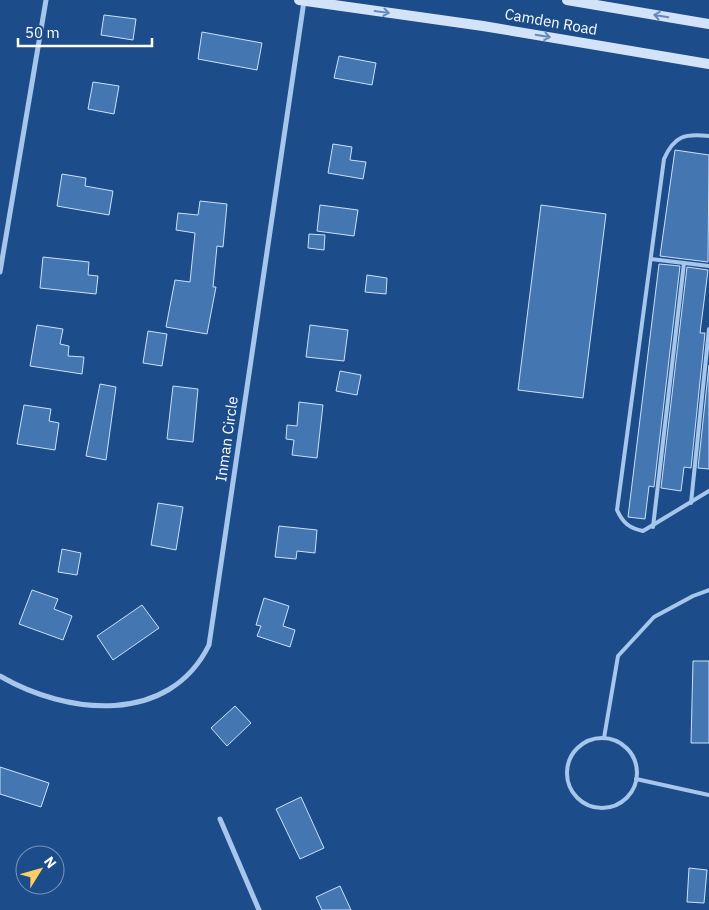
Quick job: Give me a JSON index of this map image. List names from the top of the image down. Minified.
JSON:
{"streets":{"main road":["Camden Road"],"street":["Inman Circle"]},"crossings":[["Camden Road","Inman Circle"]],"scale_bar":"50 m","north":"top right"}
